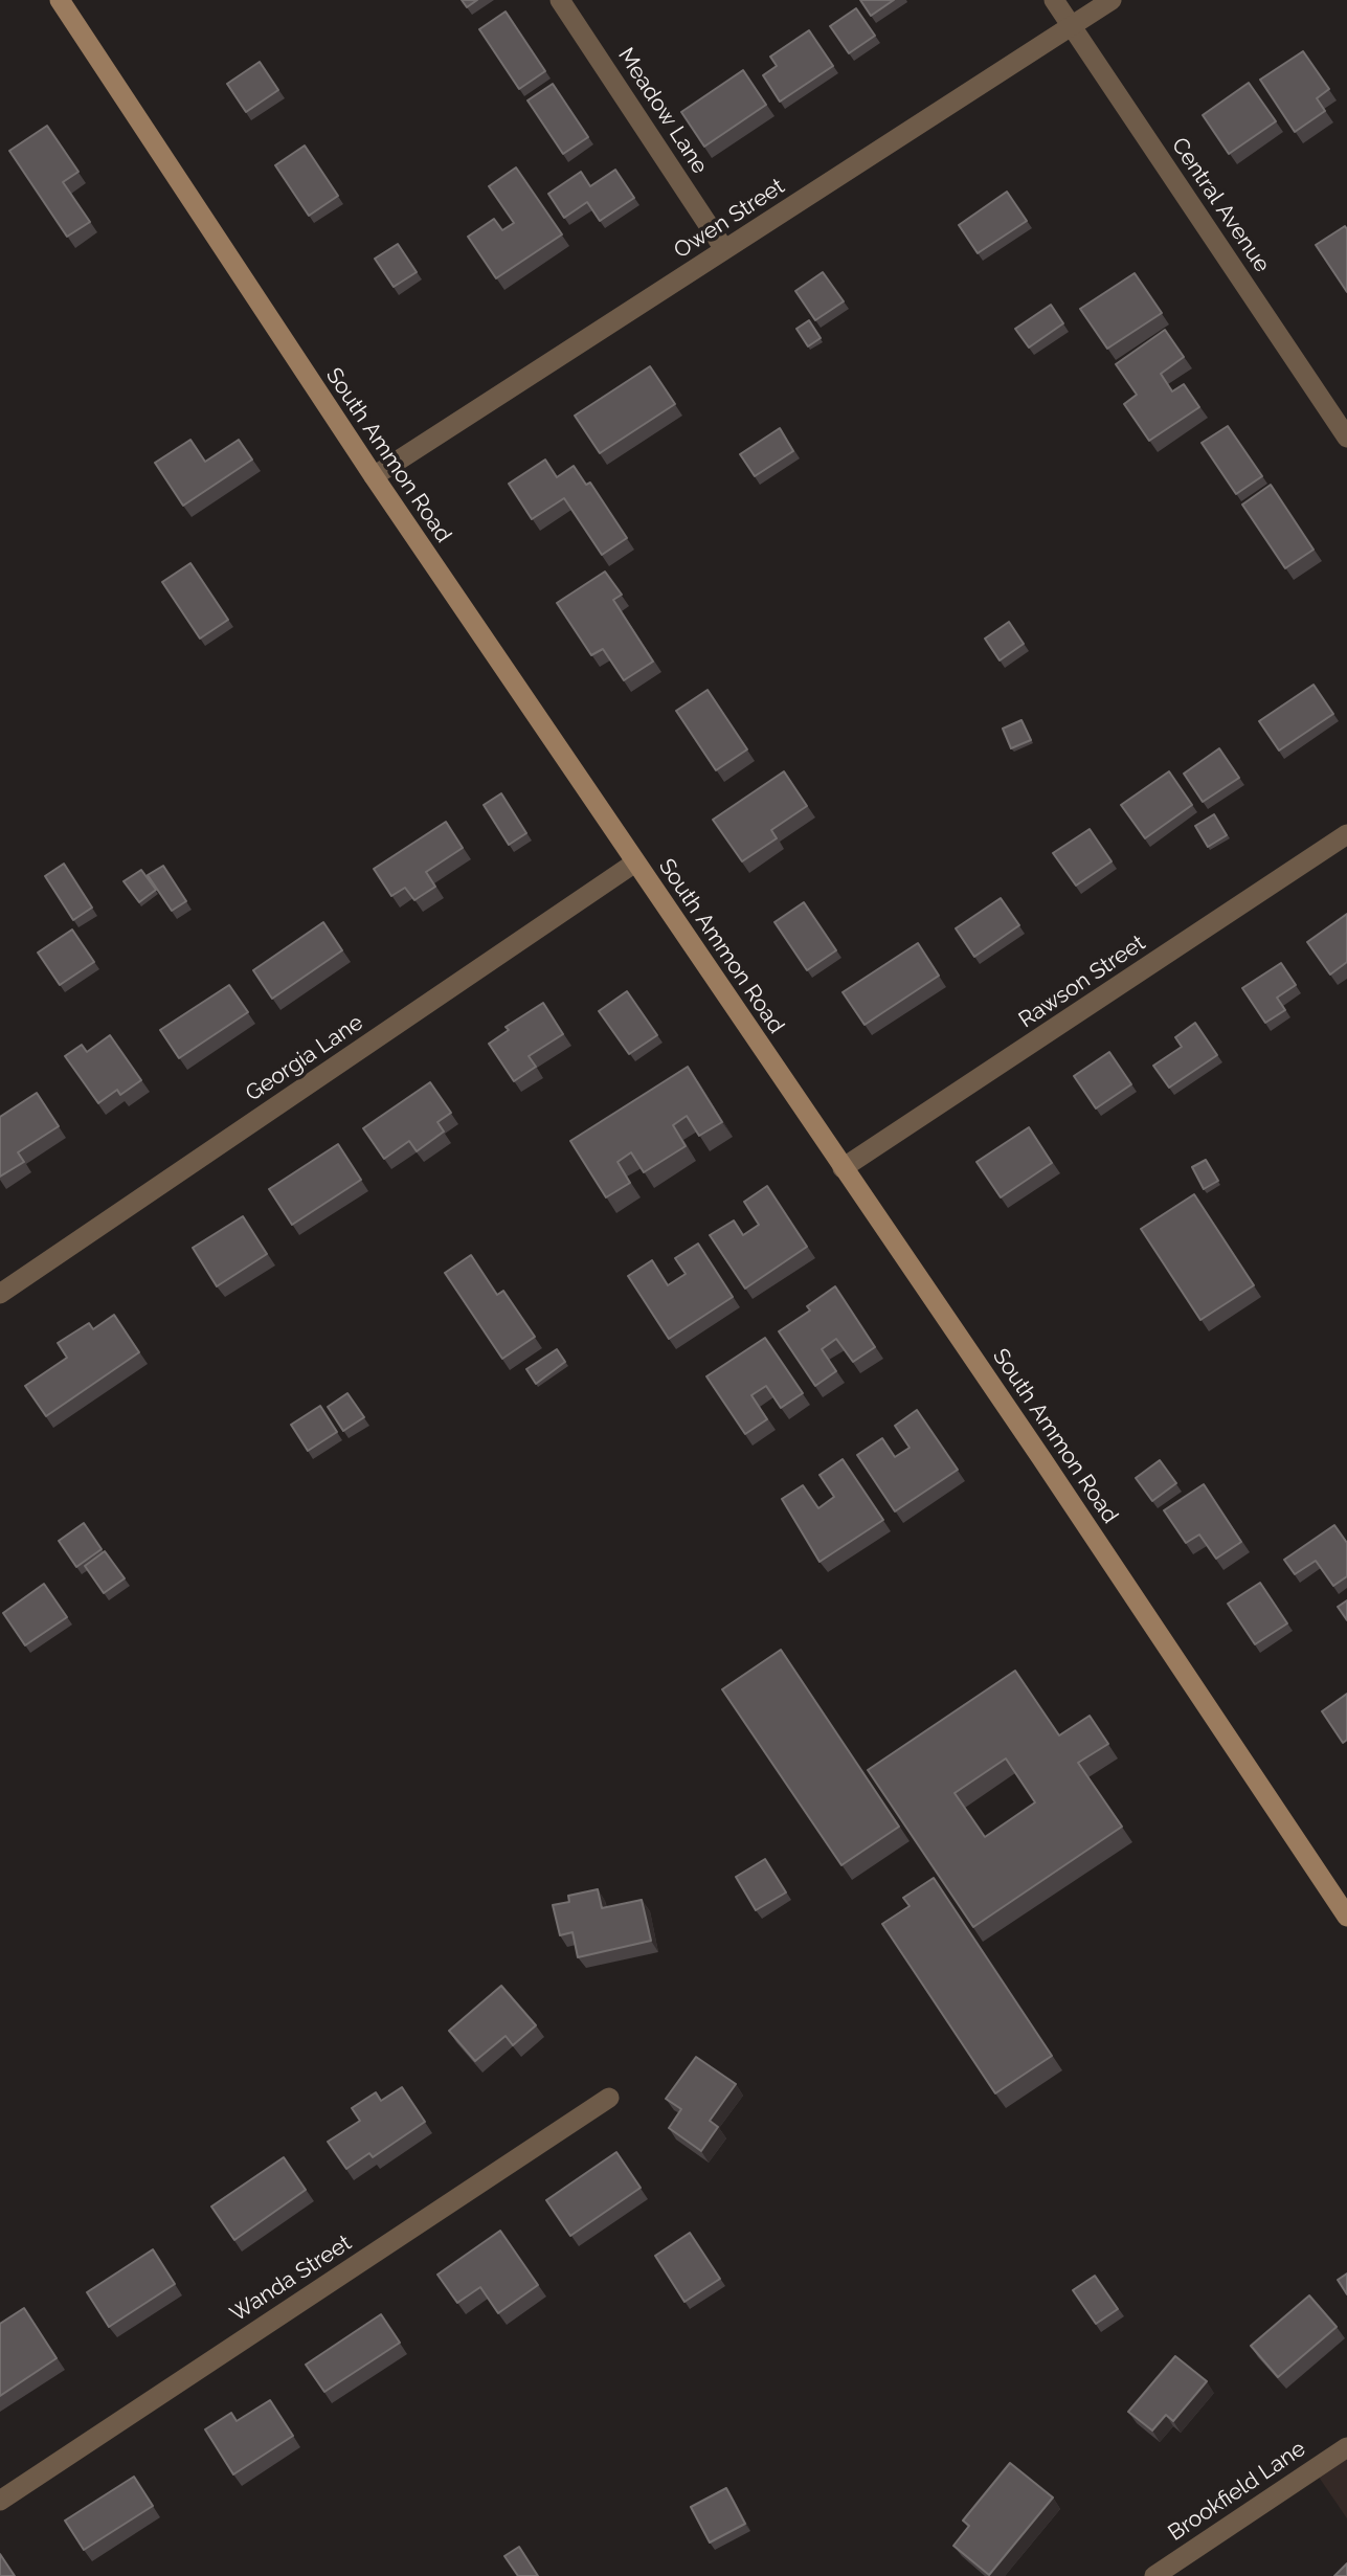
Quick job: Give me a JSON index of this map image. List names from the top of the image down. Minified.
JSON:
{"streets":{"main road":["South Ammon Road"],"street":["Meadow Lane","Central Avenue","Owen Street","Rawson Street","Georgia Lane","Wanda Street","Brookfield Lane"]},"crossings":[["Meadow Lane","Owen Street"],["Central Avenue","Owen Street"],["Owen Street","South Ammon Road"],["South Ammon Road","Rawson Street"],["South Ammon Road","Georgia Lane"]]}
